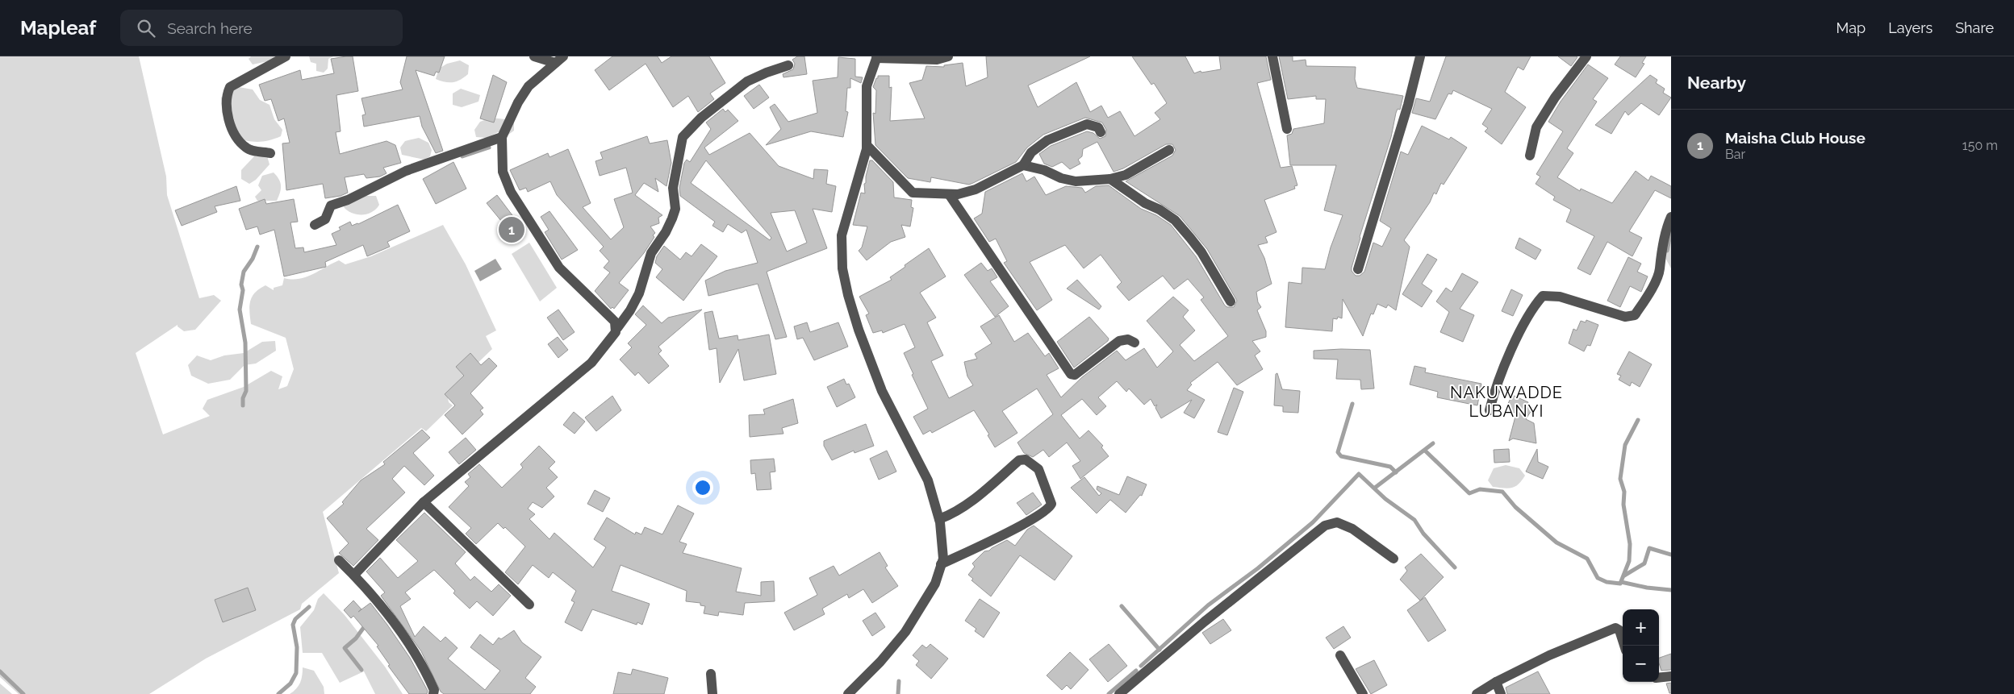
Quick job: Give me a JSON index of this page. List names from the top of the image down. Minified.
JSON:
{"districts":["NAKUWADDE LUBANYI"],"page":{"header":"Mapleaf","search":"Search here","nav":["Map","Layers","Share"],"heading":"Nearby","list":[{"mark":"1","name":"Maisha Club House","note":"Bar","value":"150 m"}],"pins":"1","map_buttons":["+","−"]}}
